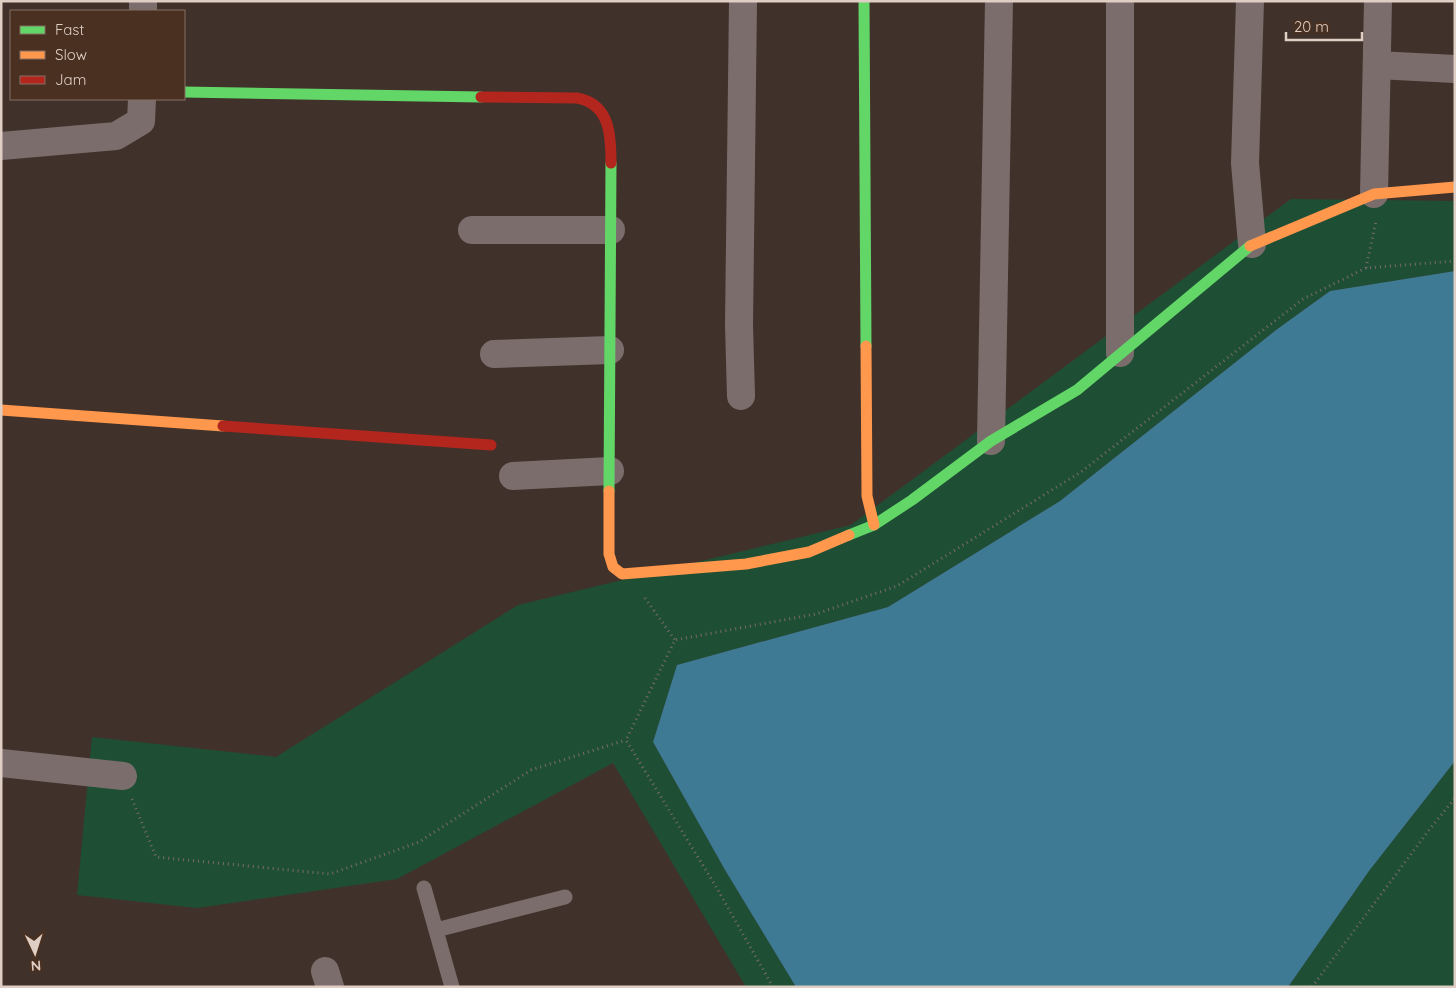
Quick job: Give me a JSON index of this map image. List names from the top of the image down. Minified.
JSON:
{"legend":["Fast","Slow","Jam"],"scale_bar":"20 m","north":"bottom"}
